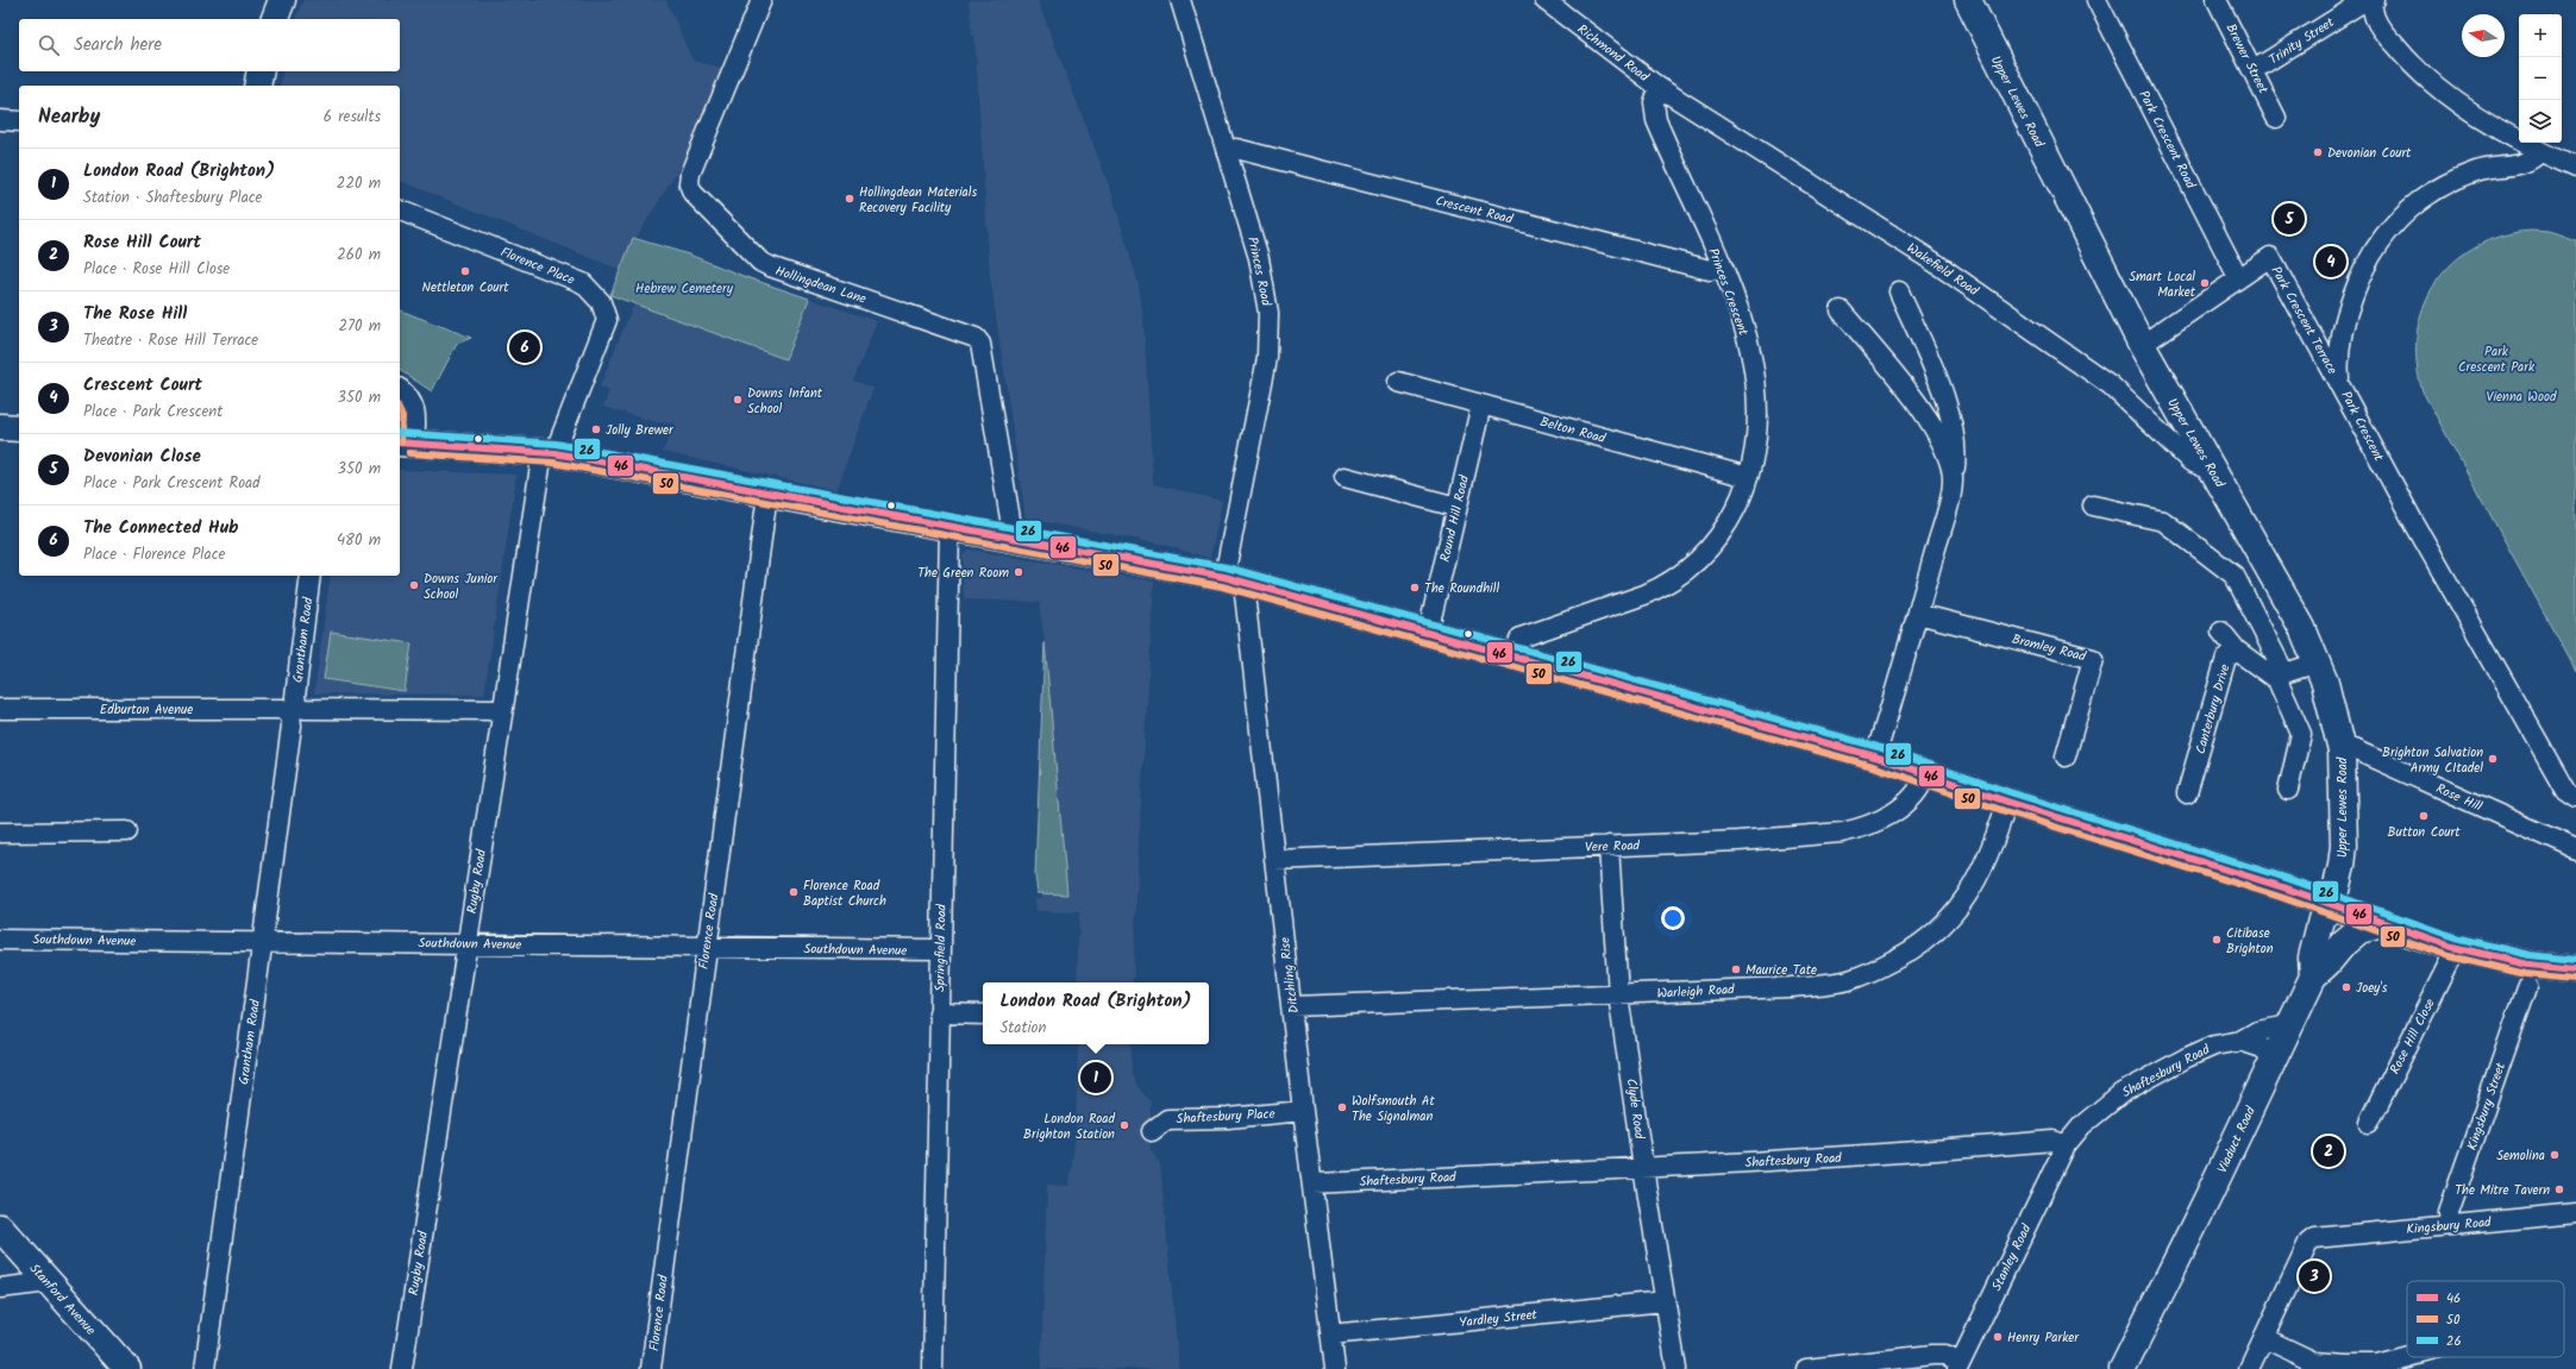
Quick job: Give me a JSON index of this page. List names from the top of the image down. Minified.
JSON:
{"streets":{"main road":["Upper Lewes Road","Viaduct Road","Stanford Avenue"],"street":["Trinity Street","Richmond Road","Brewer Street","Park Crescent Road","Crescent Road","Florence Place","Wakefield Road","Princes Road","Hollingdean Lane","Princes Crescent","Park Crescent Terrace","Park Crescent","Belton Road","Round Hill Road","Grantham Road","Bromley Road","Edburton Avenue","Canterbury Drive","Rose Hill","Vere Road","Rugby Road","Florence Road","Southdown Avenue","Springfield Road","Ditchling Rise","Warleigh Road","Rose Hill Close","Shaftesbury Road","Kingsbury Street","Clyde Road","Shaftesbury Place","Kingsbury Road","Stanley Road","Yardley Street"]},"crossings":[["Trinity Street","Brewer Street"],["Richmond Road","Wakefield Road"],["Richmond Road","Princes Crescent"],["Upper Lewes Road","Wakefield Road"],["Upper Lewes Road","Rose Hill"],["Upper Lewes Road","Viaduct Road"],["Park Crescent Road","Park Crescent Terrace"],["Crescent Road","Princes Road"],["Crescent Road","Princes Crescent"],["Florence Place","Rugby Road"],["Wakefield Road","Princes Crescent"],["Princes Road","Ditchling Rise"],["Princes Crescent","Belton Road"],["Park Crescent Terrace","Park Crescent"],["Belton Road","Round Hill Road"],["Grantham Road","Edburton Avenue"],["Grantham Road","Southdown Avenue"],["Edburton Avenue","Rugby Road"],["Vere Road","Ditchling Rise"],["Vere Road","Clyde Road"],["Rugby Road","Southdown Avenue"],["Florence Road","Southdown Avenue"],["Southdown Avenue","Springfield Road"],["Ditchling Rise","Warleigh Road"],["Ditchling Rise","Shaftesbury Road"],["Ditchling Rise","Shaftesbury Place"],["Ditchling Rise","Yardley Street"],["Warleigh Road","Clyde Road"],["Shaftesbury Road","Clyde Road"],["Shaftesbury Road","Viaduct Road"],["Shaftesbury Road","Stanley Road"],["Kingsbury Street","Kingsbury Road"],["Clyde Road","Yardley Street"]],"parks":["Hebrew Cemetery","Park Crescent Park","Vienna Wood"],"places":["Devonian Court","Hollingdean Materials Recovery Facility","Nettleton Court","Smart Local Market","Downs Infant School","Jolly Brewer","The Green Room","Downs Junior School","The Roundhill","Brighton Salvation Army CItadel","Button Court","Florence Road Baptist Church","Citibase Brighton","Maurice Tate","Joey's","Wolfsmouth At The Signalman","London Road Brighton Station","Semolina","The Mitre Tavern","Henry Parker"],"lines":["transit line 50","transit line 26","transit line 46"],"legend":["46","50","26"],"north":"left","page":{"map_buttons":["+","−"],"search":"Search here","heading":["Nearby","6 results"],"list":[{"mark":"1","name":"London Road (Brighton)","note":"Station · Shaftesbury Place","value":"220 m"},{"mark":"2","name":"Rose Hill Court","note":"Place · Rose Hill Close","value":"260 m"},{"mark":"3","name":"The Rose Hill","note":"Theatre · Rose Hill Terrace","value":"270 m"},{"mark":"4","name":"Crescent Court","note":"Place · Park Crescent","value":"350 m"},{"mark":"5","name":"Devonian Close","note":"Place · Park Crescent Road","value":"350 m"},{"mark":"6","name":"The Connected Hub","note":"Place · Florence Place","value":"480 m"}],"pins":["5","4","6","1","2","3"],"popup":["London Road (Brighton)","Station"]}}
